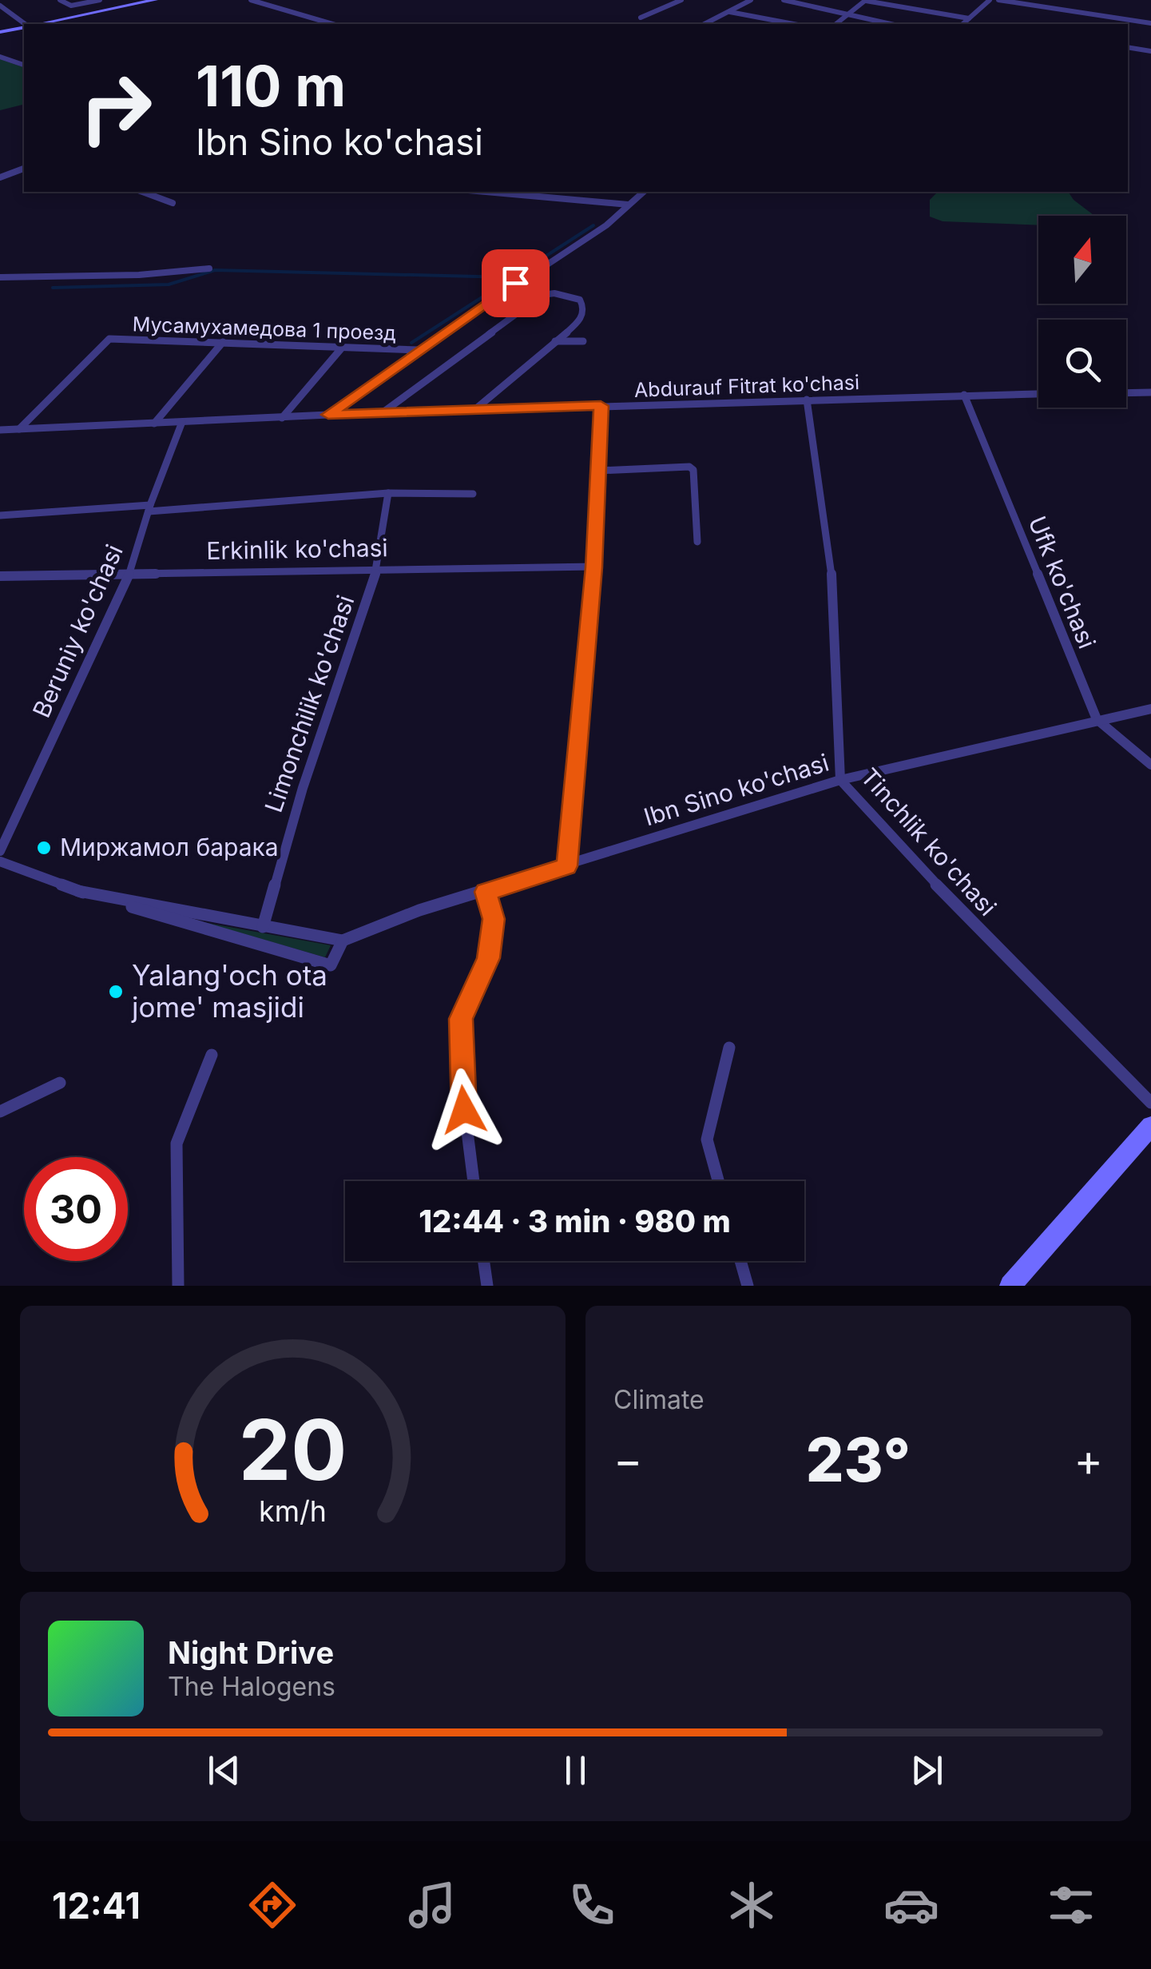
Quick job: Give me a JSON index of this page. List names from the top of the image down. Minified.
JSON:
{"streets":{"street":["Мусамухамедова 1 проезд","Abdurauf Fitrat ko'chasi","Erkinlik ko'chasi","Ufk ko'chasi","Beruniy ko'chasi","Limonchilik ko'chasi","Ibn Sino ko'chasi","Tinchlik ko'chasi"]},"crossings":[["Мусамухамедова 1 проезд","Abdurauf Fitrat ko'chasi"],["Abdurauf Fitrat ko'chasi","Ufk ko'chasi"],["Abdurauf Fitrat ko'chasi","Beruniy ko'chasi"],["Abdurauf Fitrat ko'chasi","Tinchlik ko'chasi"],["Erkinlik ko'chasi","Beruniy ko'chasi"],["Erkinlik ko'chasi","Limonchilik ko'chasi"],["Ufk ko'chasi","Ibn Sino ko'chasi"],["Limonchilik ko'chasi","Ibn Sino ko'chasi"],["Ibn Sino ko'chasi","Tinchlik ko'chasi"]],"places":["Миржамол барака","Yalang'och ota jome' masjidi"],"north":"top","page":{"turn":["110 m","Ibn Sino ko'chasi"],"limit":"30","trip":"12:44 · 3 min · 980 m","tile":"Climate","heat":["−","23°","+"],"song":["Night Drive","The Halogens"],"tabs":"12:41","gauge":["20","km/h"]}}
